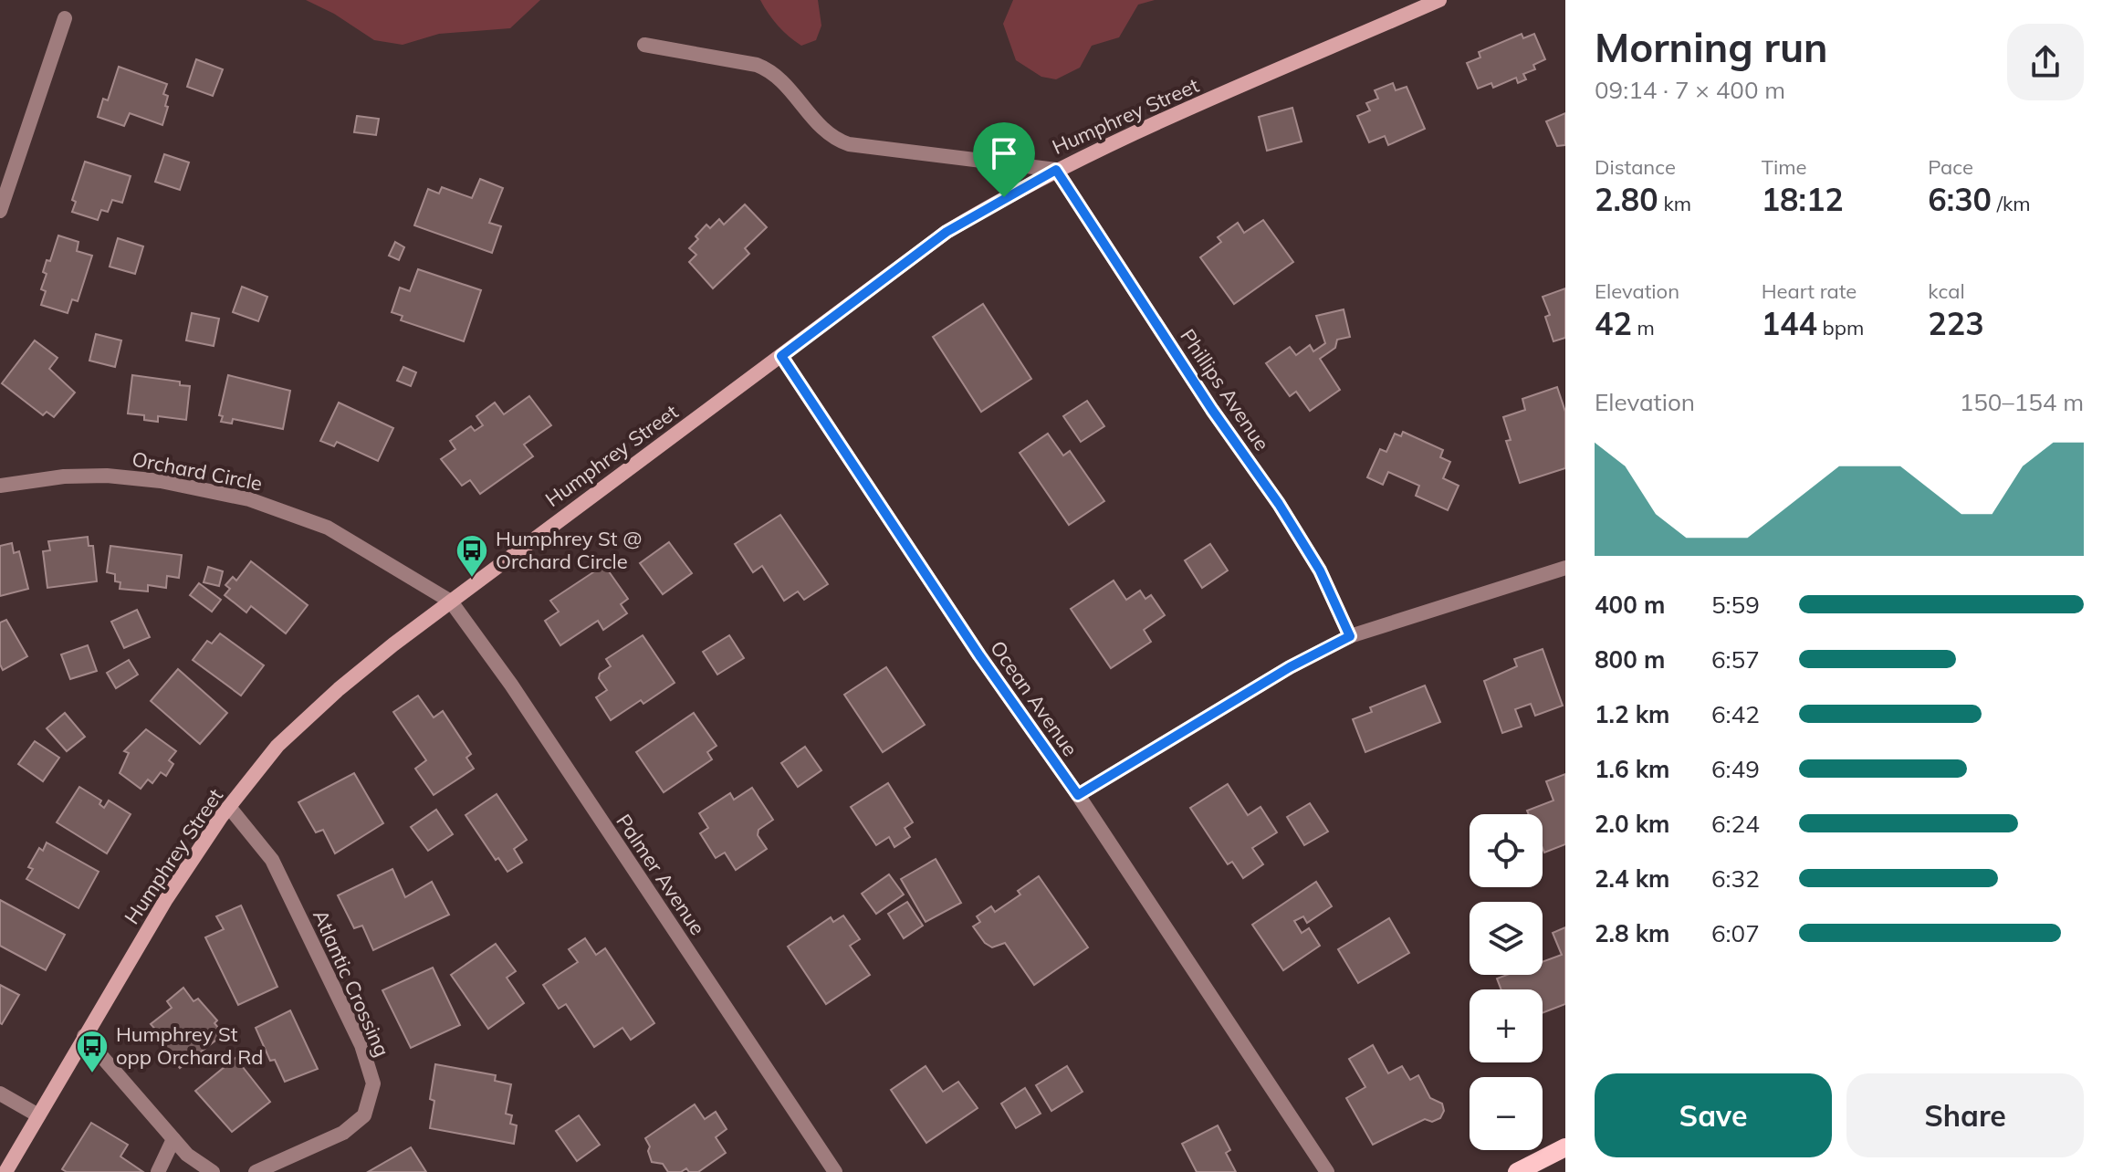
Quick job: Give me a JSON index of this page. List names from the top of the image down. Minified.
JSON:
{"streets":{"main road":["Humphrey Street"],"street":["Phillips Avenue","Orchard Circle","Ocean Avenue","Palmer Avenue","Atlantic Crossing"]},"crossings":[["Humphrey Street","Phillips Avenue"],["Humphrey Street","Orchard Circle"],["Humphrey Street","Ocean Avenue"],["Humphrey Street","Palmer Avenue"],["Humphrey Street","Atlantic Crossing"],["Orchard Circle","Palmer Avenue"]],"places":{"bus stop":["Humphrey St @ Orchard Circle","Humphrey St opp Orchard Rd"]},"page":{"heading":["Morning run","09:14 · 7 × 400 m"],"stats":[["Distance","2.80 km"],["Time","18:12"],["Pace","6:30 /km"],["Elevation","42 m"],["Heart rate","144 bpm"],["kcal","223"]],"chart":["Elevation","150–154 m"],"list":[{"name":"400 m","note":"5:59"},{"name":"800 m","note":"6:57"},{"name":"1.2 km","note":"6:42"},{"name":"1.6 km","note":"6:49"},{"name":"2.0 km","note":"6:24"},{"name":"2.4 km","note":"6:32"},{"name":"2.8 km","note":"6:07"}],"map_buttons":["+","−"],"buttons":["Save","Share"]}}
